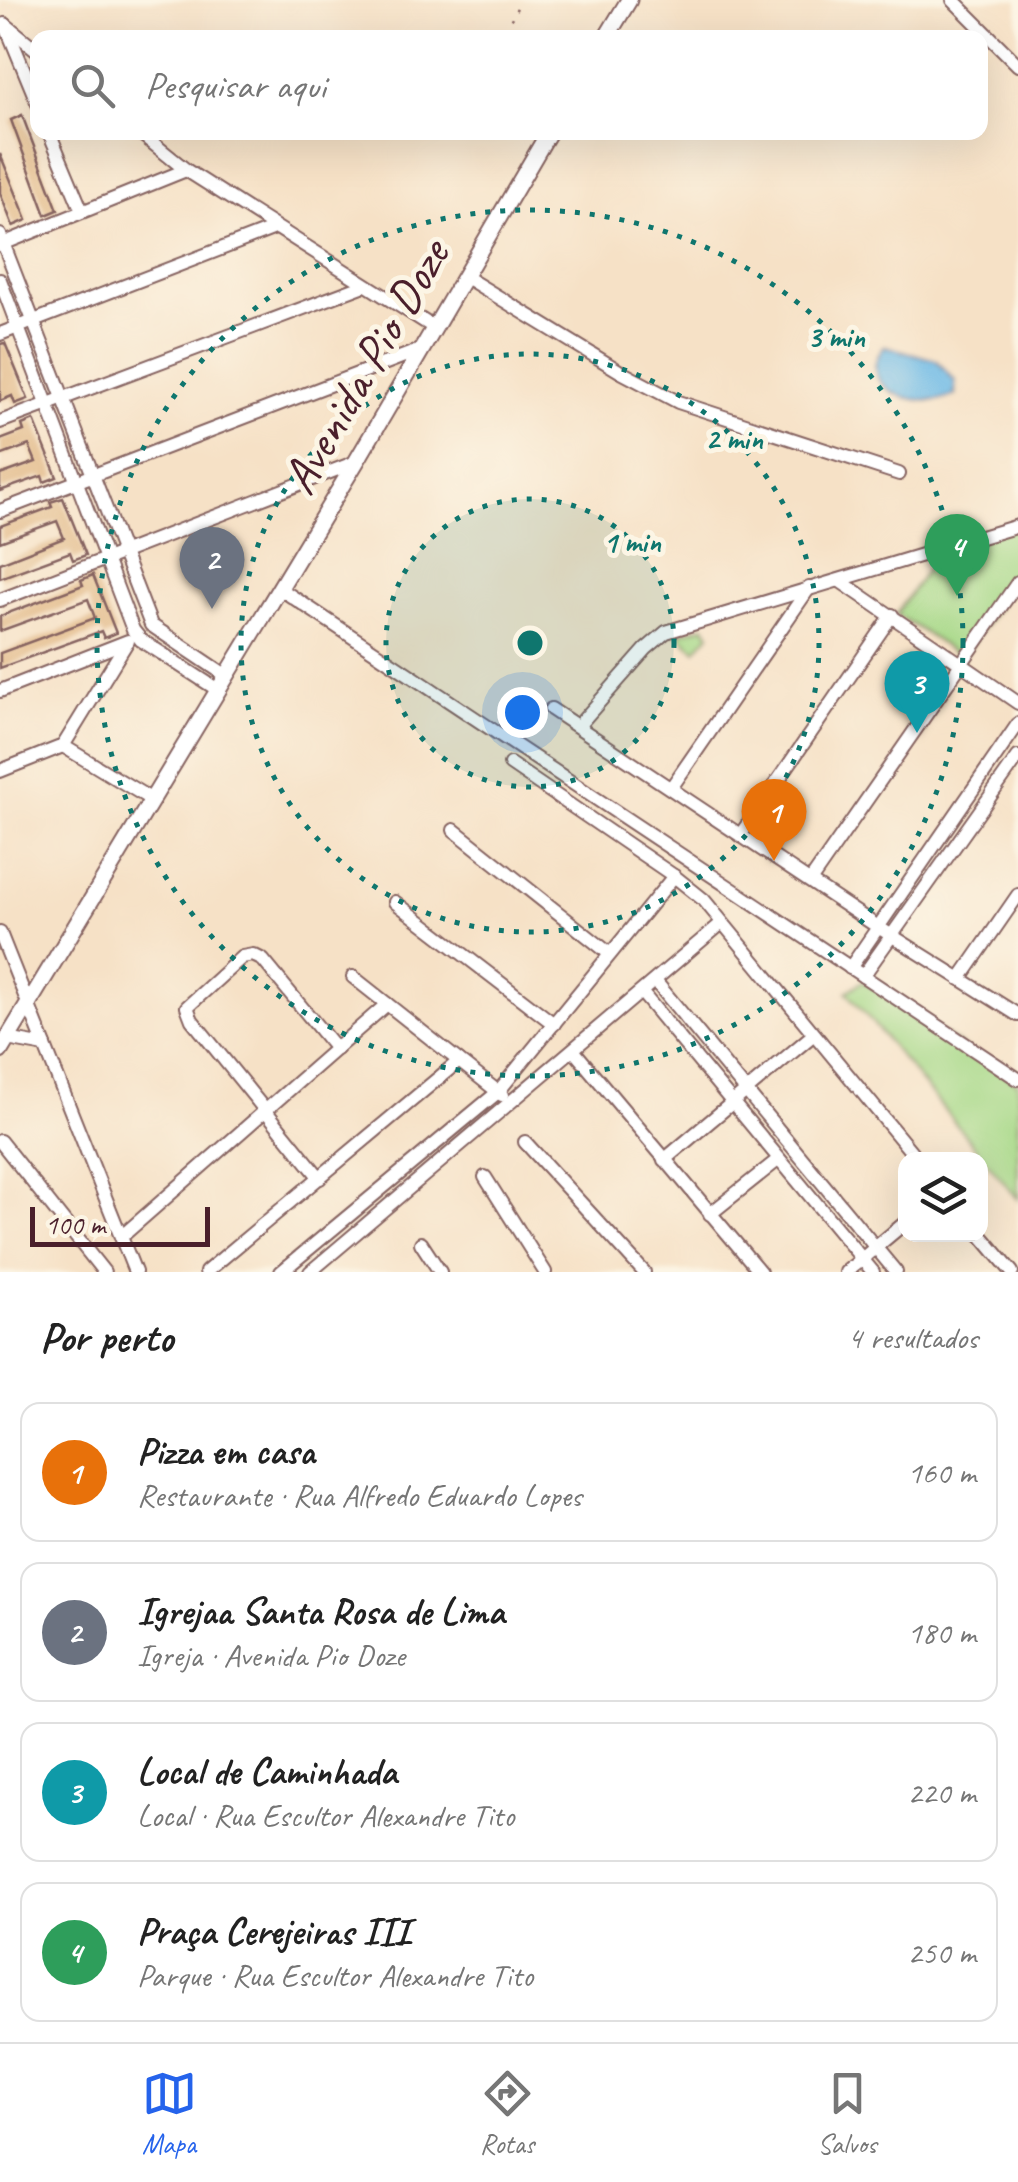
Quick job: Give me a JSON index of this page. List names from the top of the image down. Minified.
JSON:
{"streets":{"street":["Avenida Pio Doze"]},"scale_bar":"100 m","page":{"search":"Pesquisar aqui","pins":["4","2","3","1"],"scale":"100 m","heading":["Por perto","4 resultados"],"list":[{"mark":"1","name":"Pizza em casa","note":"Restaurante · Rua Alfredo Eduardo Lopes","value":"160 m"},{"mark":"2","name":"Igrejaa Santa Rosa de Lima","note":"Igreja · Avenida Pio Doze","value":"180 m"},{"mark":"3","name":"Local de Caminhada","note":"Local · Rua Escultor Alexandre Tito","value":"220 m"},{"mark":"4","name":"Praça Cerejeiras III","note":"Parque · Rua Escultor Alexandre Tito","value":"250 m"}],"nav":["Mapa","Rotas","Salvos"]},"rings":["3 min","2 min","1 min"]}
